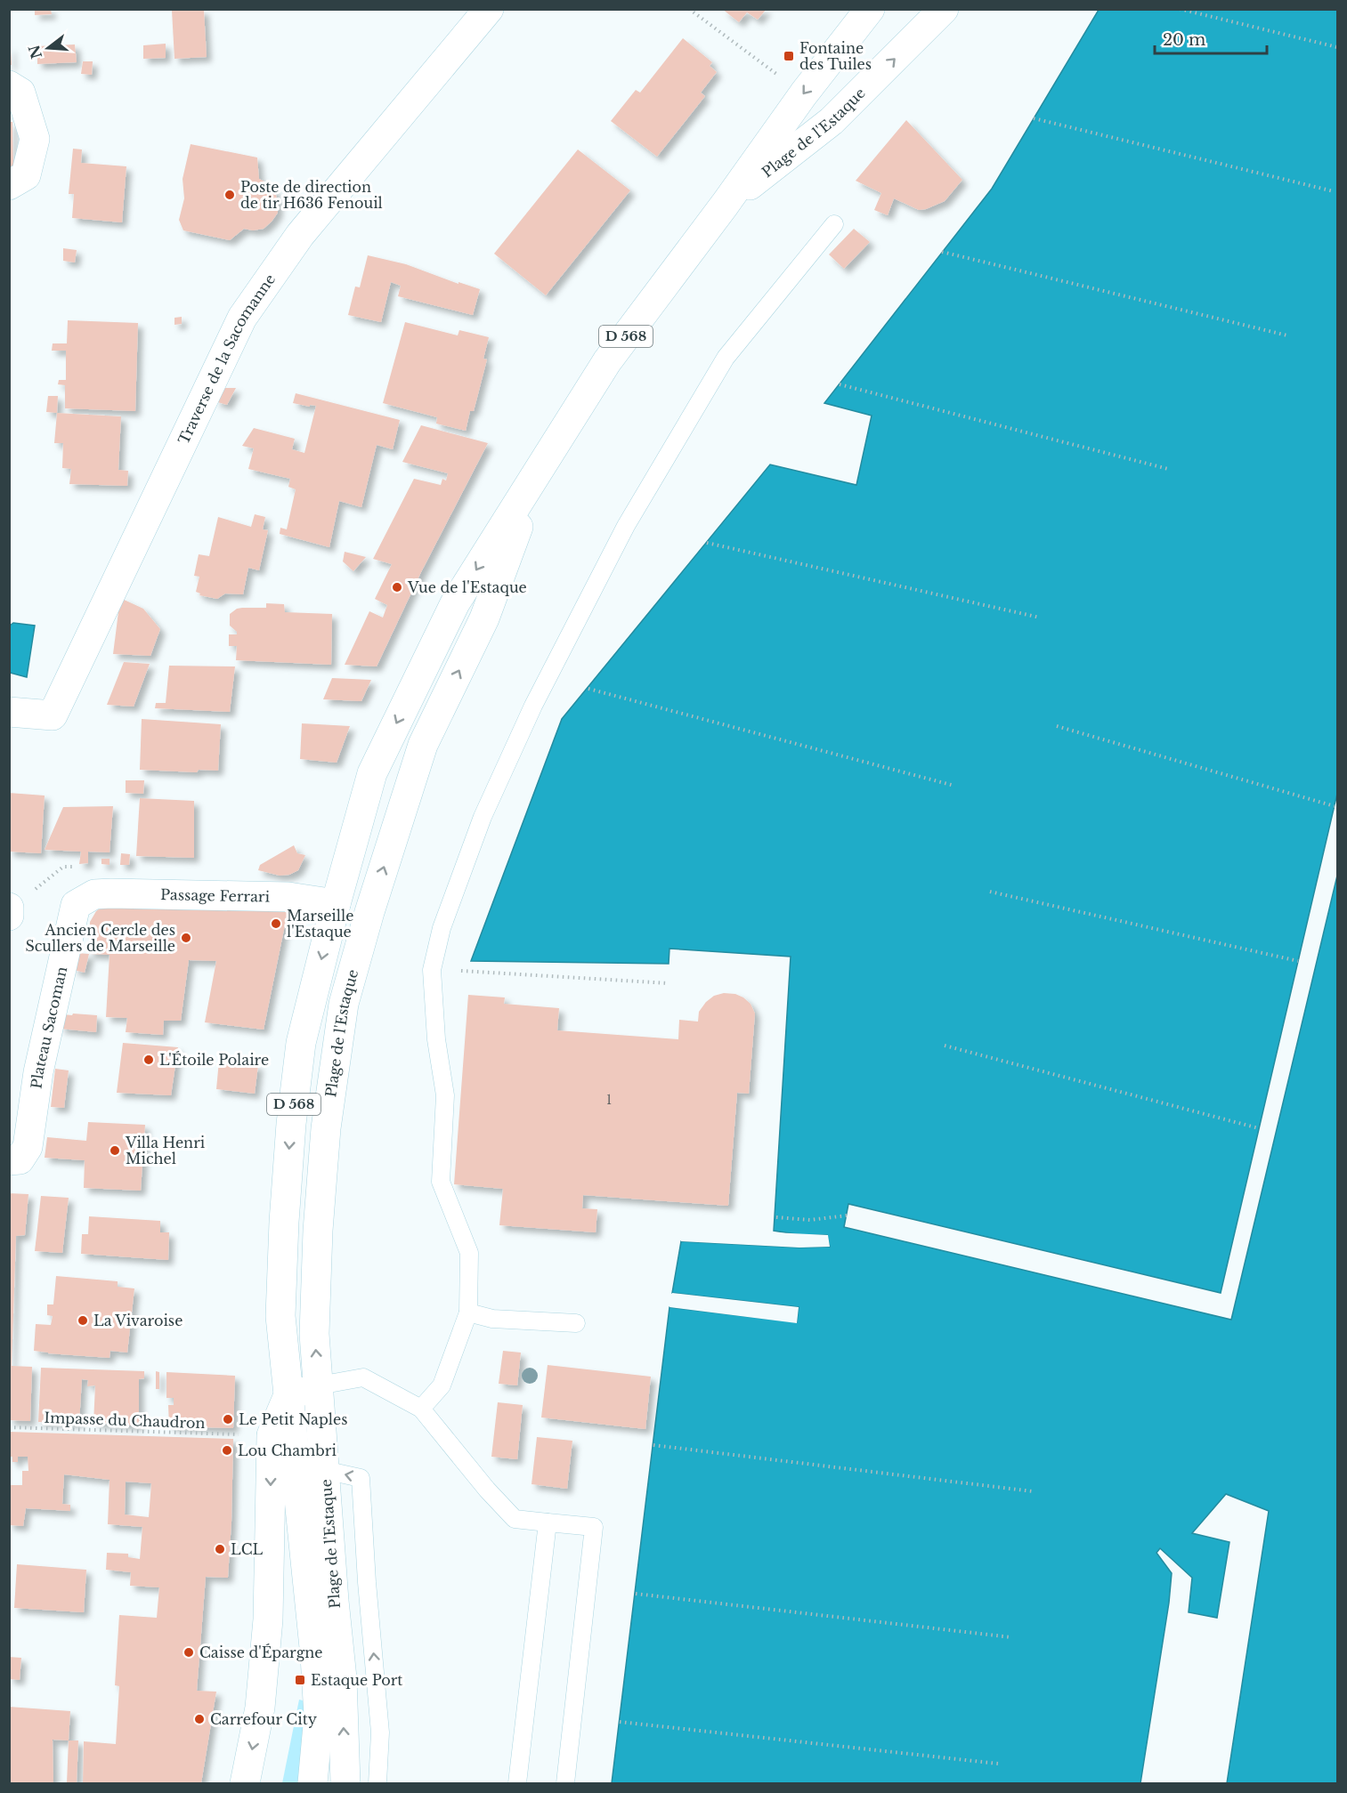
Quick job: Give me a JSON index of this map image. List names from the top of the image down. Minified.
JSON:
{"streets":{"main road":["Plage de l'Estaque","D 568","Traverse de la Sacomanne","Passage Ferrari","Plateau Sacoman"],"path":["Impasse du Chaudron"]},"crossings":[["Plage de l'Estaque","Passage Ferrari"],["Plage de l'Estaque","Impasse du Chaudron"],["Passage Ferrari","Plateau Sacoman"]],"places":{"transit":["Fontaine des Tuiles","Estaque Port"],"other":["Poste de direction de tir H636 Fenouil","Vue de l'Estaque","Marseille l'Estaque","Ancien Cercle des Scullers de Marseille","L'Étoile Polaire","Villa Henri Michel","La Vivaroise","Le Petit Naples","Lou Chambri","LCL","Caisse d'Épargne","Carrefour City"]},"house_numbers":["1"],"scale_bar":"20 m","north":"left"}
